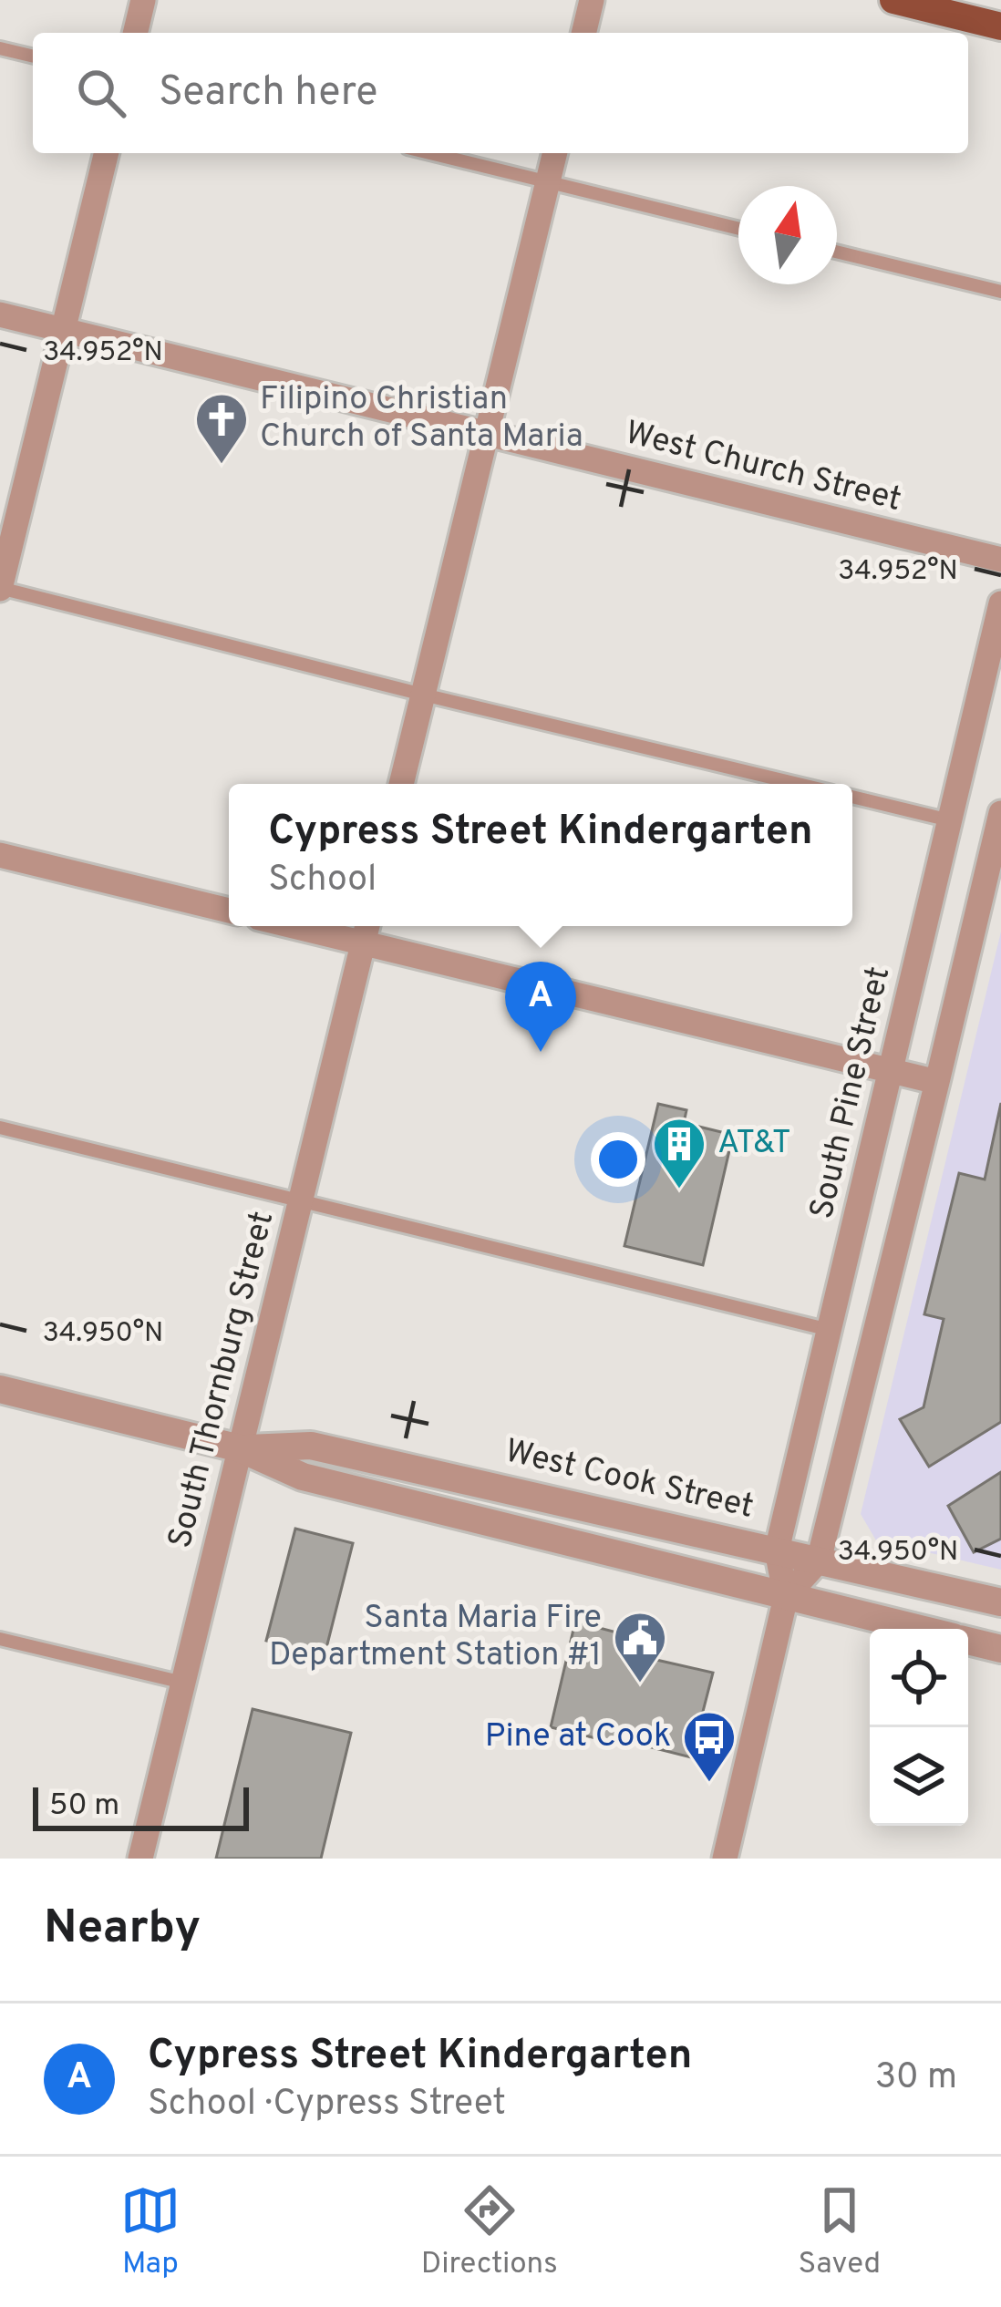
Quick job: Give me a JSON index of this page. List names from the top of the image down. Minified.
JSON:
{"streets":{"street":["West Church Street","South Pine Street","South Thornburg Street","West Cook Street"]},"crossings":[["South Pine Street","West Cook Street"],["South Thornburg Street","West Cook Street"]],"places":{"church":["Filipino Christian Church of Santa Maria"],"building":["AT&T"],"public building":["Santa Maria Fire Department Station #1"],"bus stop":["Pine at Cook"]},"scale_bar":"50 m","north":"top","page":{"search":"Search here","popup":["Cypress Street Kindergarten","School"],"pins":"A","scale":"50 m","heading":"Nearby","list":[{"mark":"A","name":"Cypress Street Kindergarten","note":"School · Cypress Street","value":"30 m"}],"nav":["Map","Directions","Saved"]},"coordinates":["34.952°N","34.950°N"]}
